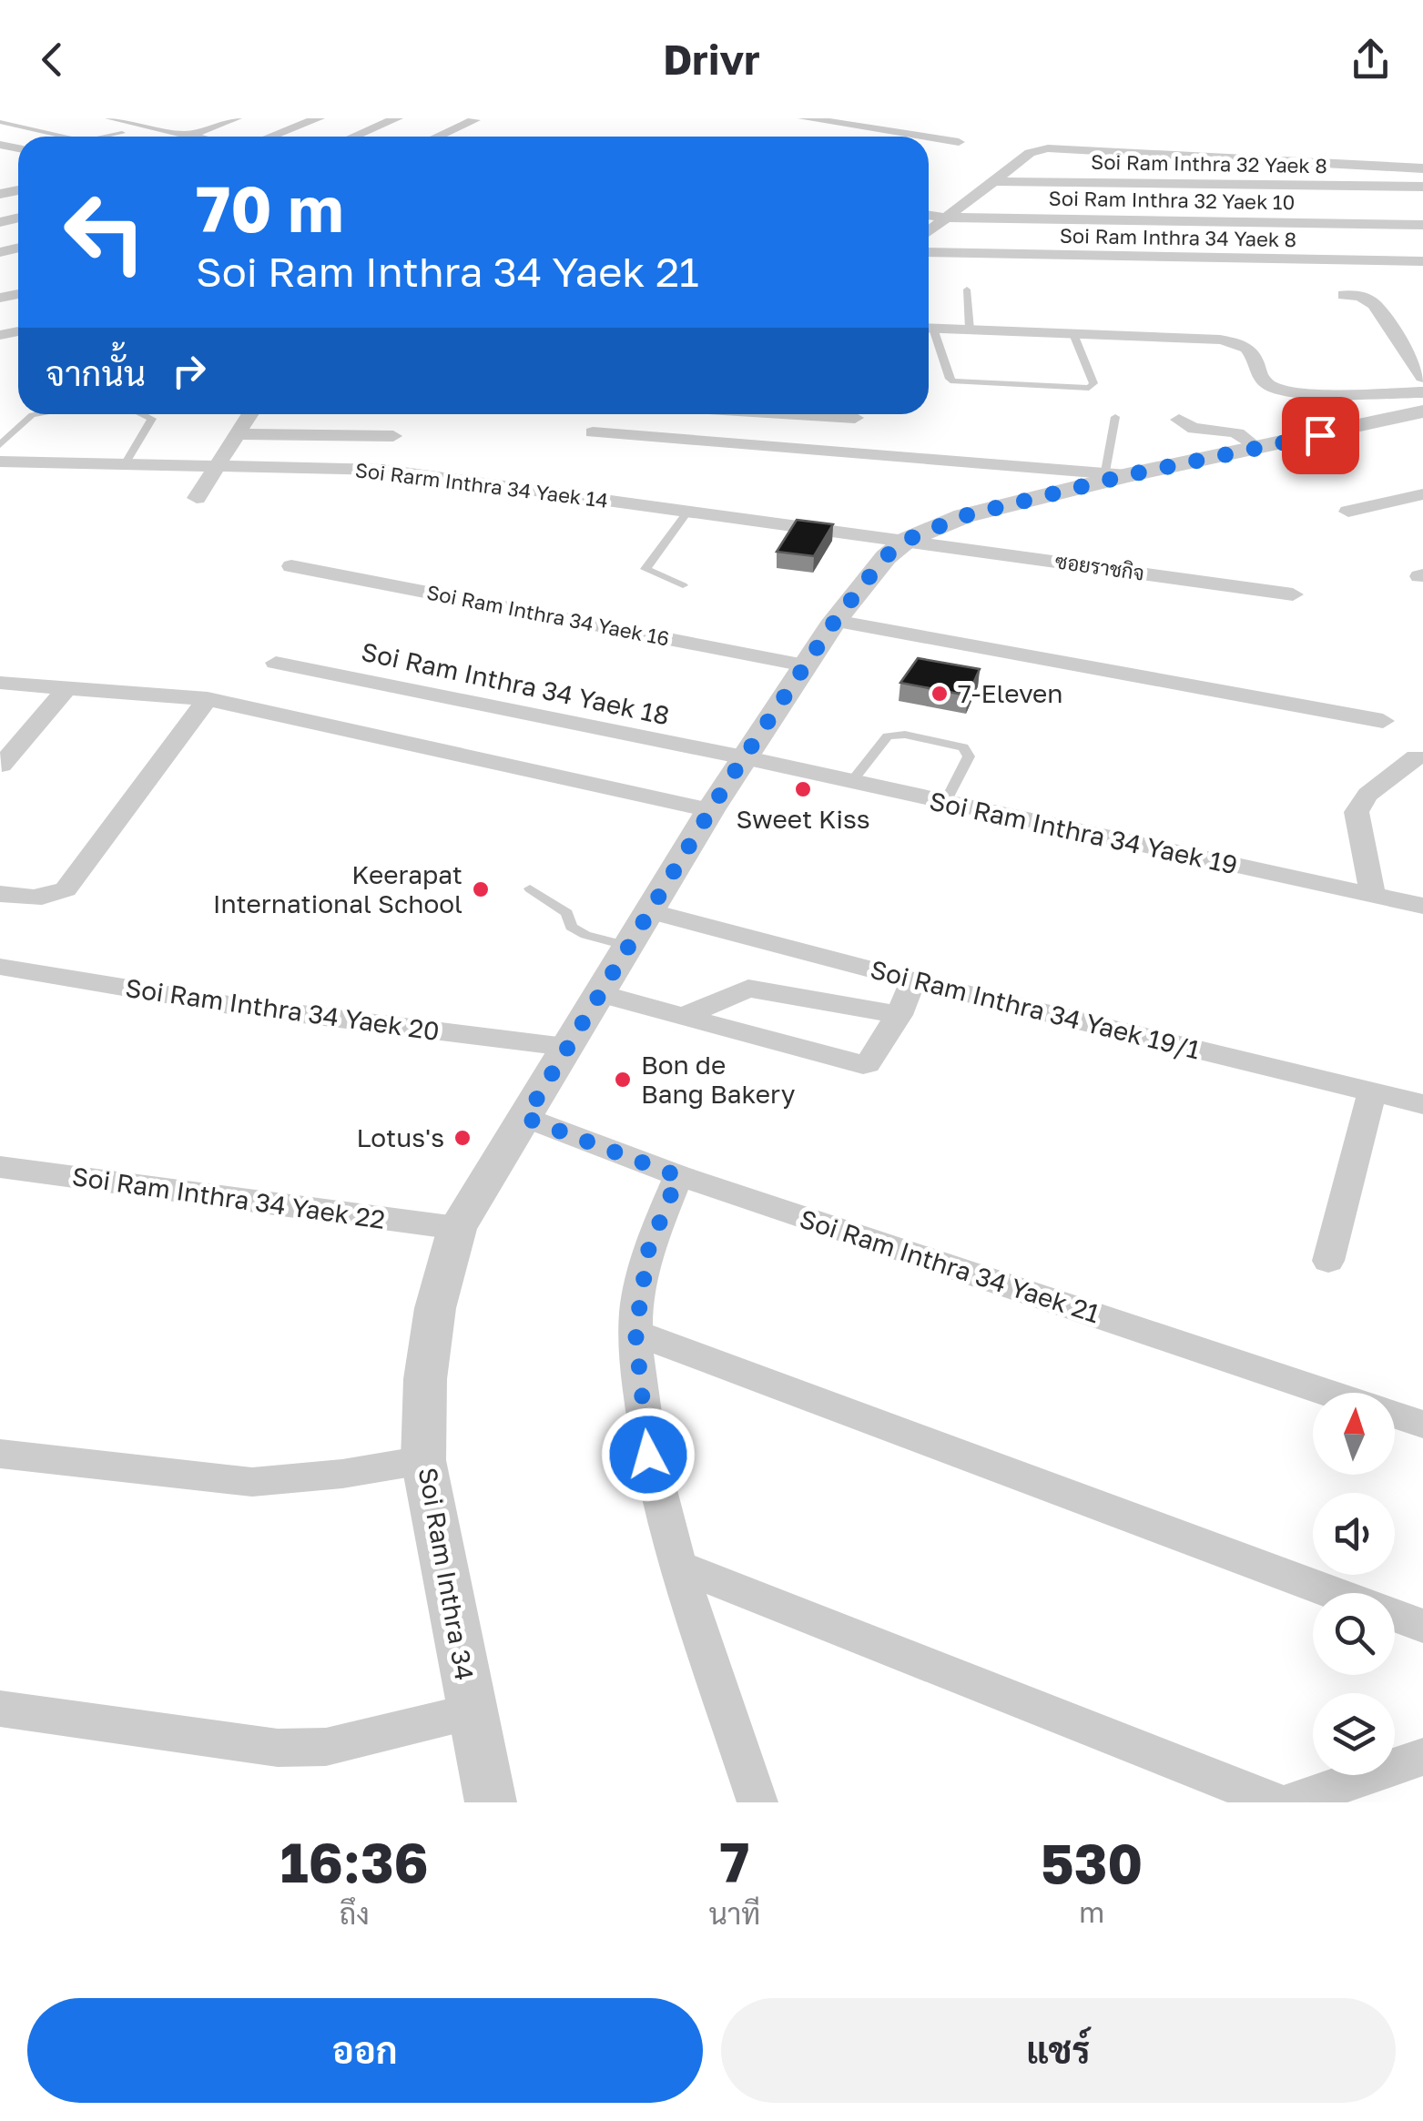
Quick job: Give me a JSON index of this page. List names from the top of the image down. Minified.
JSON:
{"streets":{"street":["Soi Ram Inthra 32 Yaek 8","Soi Ram Inthra 32 Yaek 10","Soi Ram Inthra 34 Yaek 8","Soi Rarm Inthra 34 Yaek 14","ซอยราชกิจ","Soi Ram Inthra 34 Yaek 16","Soi Ram Inthra 34 Yaek 18","Soi Ram Inthra 34 Yaek 19","Soi Ram Inthra 34 Yaek 20","Soi Ram Inthra 34 Yaek 19/1","Soi Ram Inthra 34 Yaek 22","Soi Ram Inthra 34 Yaek 21","Soi Ram Inthra 34"]},"crossings":[["Soi Rarm Inthra 34 Yaek 14","ซอยราชกิจ"],["Soi Rarm Inthra 34 Yaek 14","Soi Ram Inthra 34"],["ซอยราชกิจ","Soi Ram Inthra 34"],["Soi Ram Inthra 34 Yaek 16","Soi Ram Inthra 34"],["Soi Ram Inthra 34 Yaek 18","Soi Ram Inthra 34 Yaek 19"],["Soi Ram Inthra 34 Yaek 18","Soi Ram Inthra 34"],["Soi Ram Inthra 34 Yaek 19","Soi Ram Inthra 34"],["Soi Ram Inthra 34 Yaek 20","Soi Ram Inthra 34"],["Soi Ram Inthra 34 Yaek 19/1","Soi Ram Inthra 34"],["Soi Ram Inthra 34 Yaek 22","Soi Ram Inthra 34"],["Soi Ram Inthra 34 Yaek 21","Soi Ram Inthra 34"]],"places":["7-Eleven","Sweet Kiss","Keerapat International School","Bon de Bang Bakery","Lotus's"],"north":"top","page":{"header":"Drivr","turn":["70 m","Soi Ram Inthra 34 Yaek 21"],"then":"จากนั้น","eta":["16:36","ถึง","7","นาที","530","m"],"buttons":["ออก","แชร์"]}}
